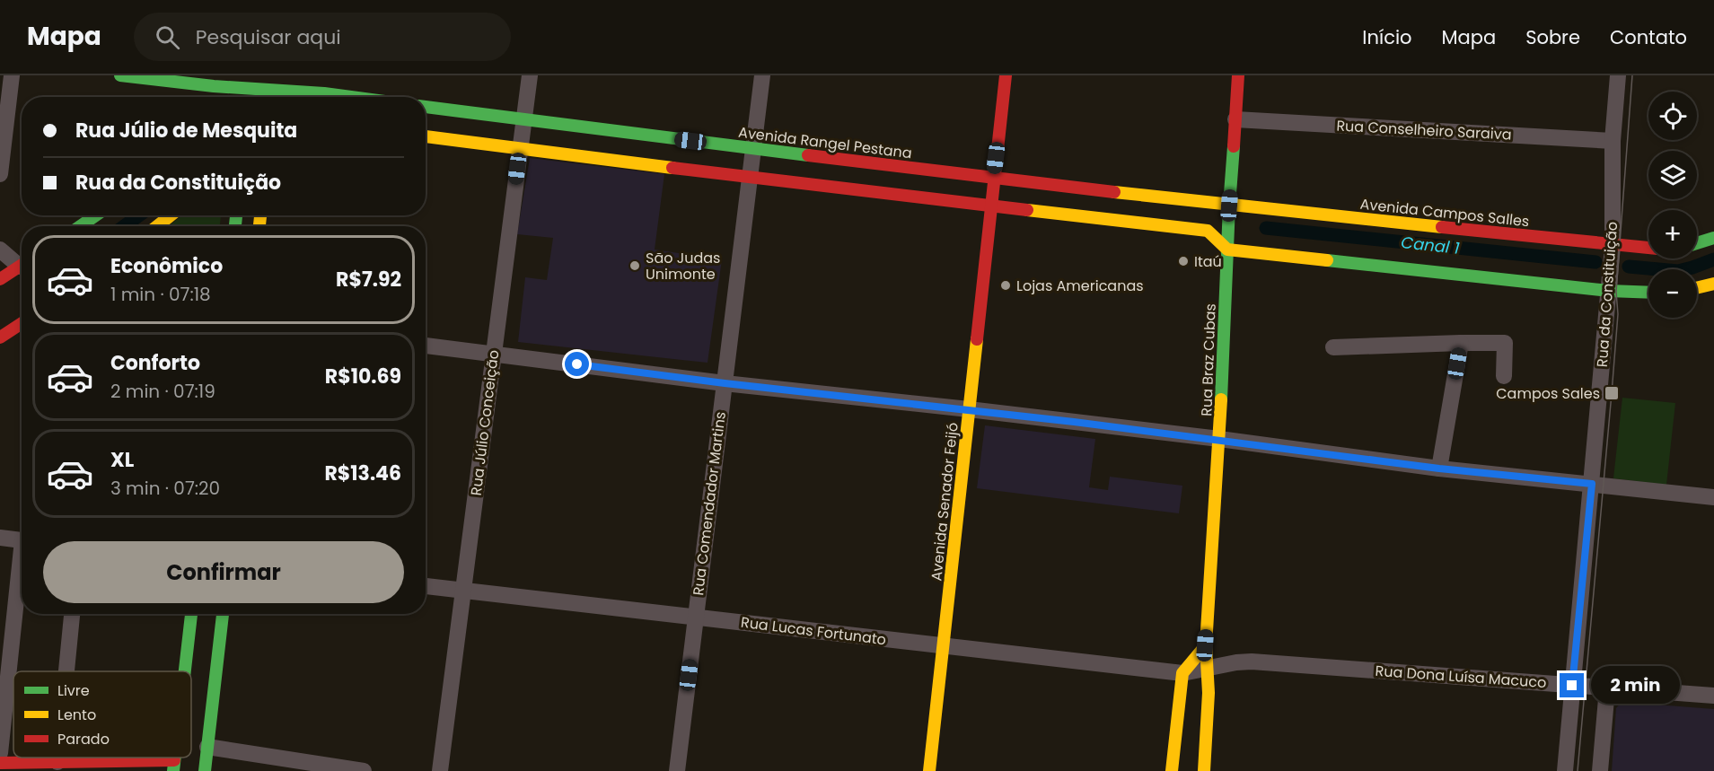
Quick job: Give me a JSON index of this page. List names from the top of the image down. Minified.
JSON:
{"streets":{"main road":["Avenida Rangel Pestana","Avenida Campos Salles","Rua Braz Cubas","Avenida Senador Feijó"],"street":["Rua Conselheiro Saraiva","Rua da Constituição","Rua Júlio Conceição","Rua Comendador Martins","Rua Lucas Fortunato","Rua Dona Luísa Macuco"]},"crossings":[["Rua Conselheiro Saraiva","Rua da Constituição"],["Rua Conselheiro Saraiva","Rua Braz Cubas"],["Avenida Rangel Pestana","Avenida Campos Salles"],["Avenida Rangel Pestana","Rua Braz Cubas"],["Avenida Rangel Pestana","Rua Júlio Conceição"],["Avenida Rangel Pestana","Avenida Senador Feijó"],["Avenida Rangel Pestana","Rua Comendador Martins"],["Avenida Campos Salles","Rua da Constituição"],["Avenida Campos Salles","Rua Braz Cubas"],["Rua da Constituição","Rua Dona Luísa Macuco"],["Rua Braz Cubas","Rua Lucas Fortunato"],["Rua Braz Cubas","Rua Dona Luísa Macuco"],["Rua Júlio Conceição","Rua Lucas Fortunato"],["Avenida Senador Feijó","Rua Lucas Fortunato"],["Rua Comendador Martins","Rua Lucas Fortunato"],["Rua Lucas Fortunato","Rua Dona Luísa Macuco"]],"water":["Canal 1"],"places":{"other":["Itaú","São Judas Unimonte","Lojas Americanas"],"transit":["Campos Sales"]},"legend":["Livre","Lento","Parado"],"page":{"header":"Mapa","search":"Pesquisar aqui","nav":["Início","Mapa","Sobre","Contato"],"map_buttons":["+","−"],"banner":["Rua Júlio de Mesquita","Rua da Constituição"],"list":[{"name":"Econômico","note":"1 min · 07:18","value":"R$7.92"},{"name":"Conforto","note":"2 min · 07:19","value":"R$10.69"},{"name":"XL","note":"3 min · 07:20","value":"R$13.46"}],"buttons":"Confirmar","bubble":"2 min"}}
